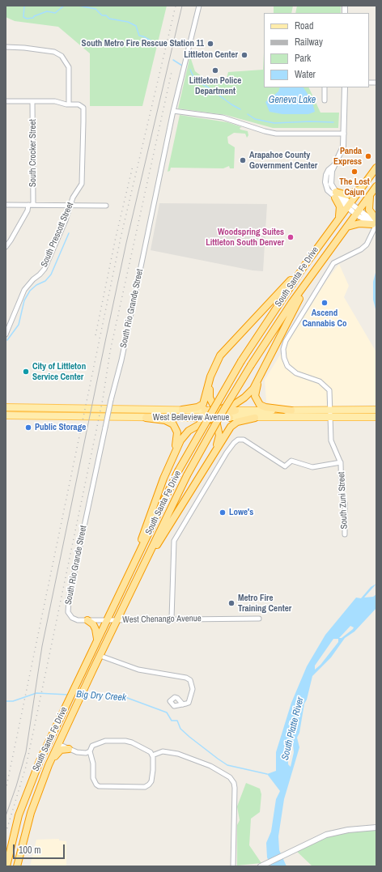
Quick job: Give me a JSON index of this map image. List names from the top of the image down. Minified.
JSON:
{"streets":{"highway":["South Santa Fe Drive"],"main road":["West Belleview Avenue"],"street":["South Crocker Street","South Prescott Street","South Rio Grande Street","South Zuni Street","West Chenango Avenue"]},"crossings":[["South Santa Fe Drive","West Chenango Avenue"],["South Rio Grande Street","West Chenango Avenue"],["West Belleview Avenue","South Zuni Street"]],"water":["Geneva Lake","Big Dry Creek","South Platte River"],"places":["South Metro Fire Rescue Station 11","Littleton Center","Littleton Police Department","Panda Express","Arapahoe County Government Center","The Lost Cajun","Woodspring Suites Littleton South Denver","Ascend Cannabis Co","City of Littleton Service Center","Public Storage","Lowe's","Metro Fire Training Center"],"legend":["Road","Railway","Park","Water"],"scale_bar":"100 m"}
